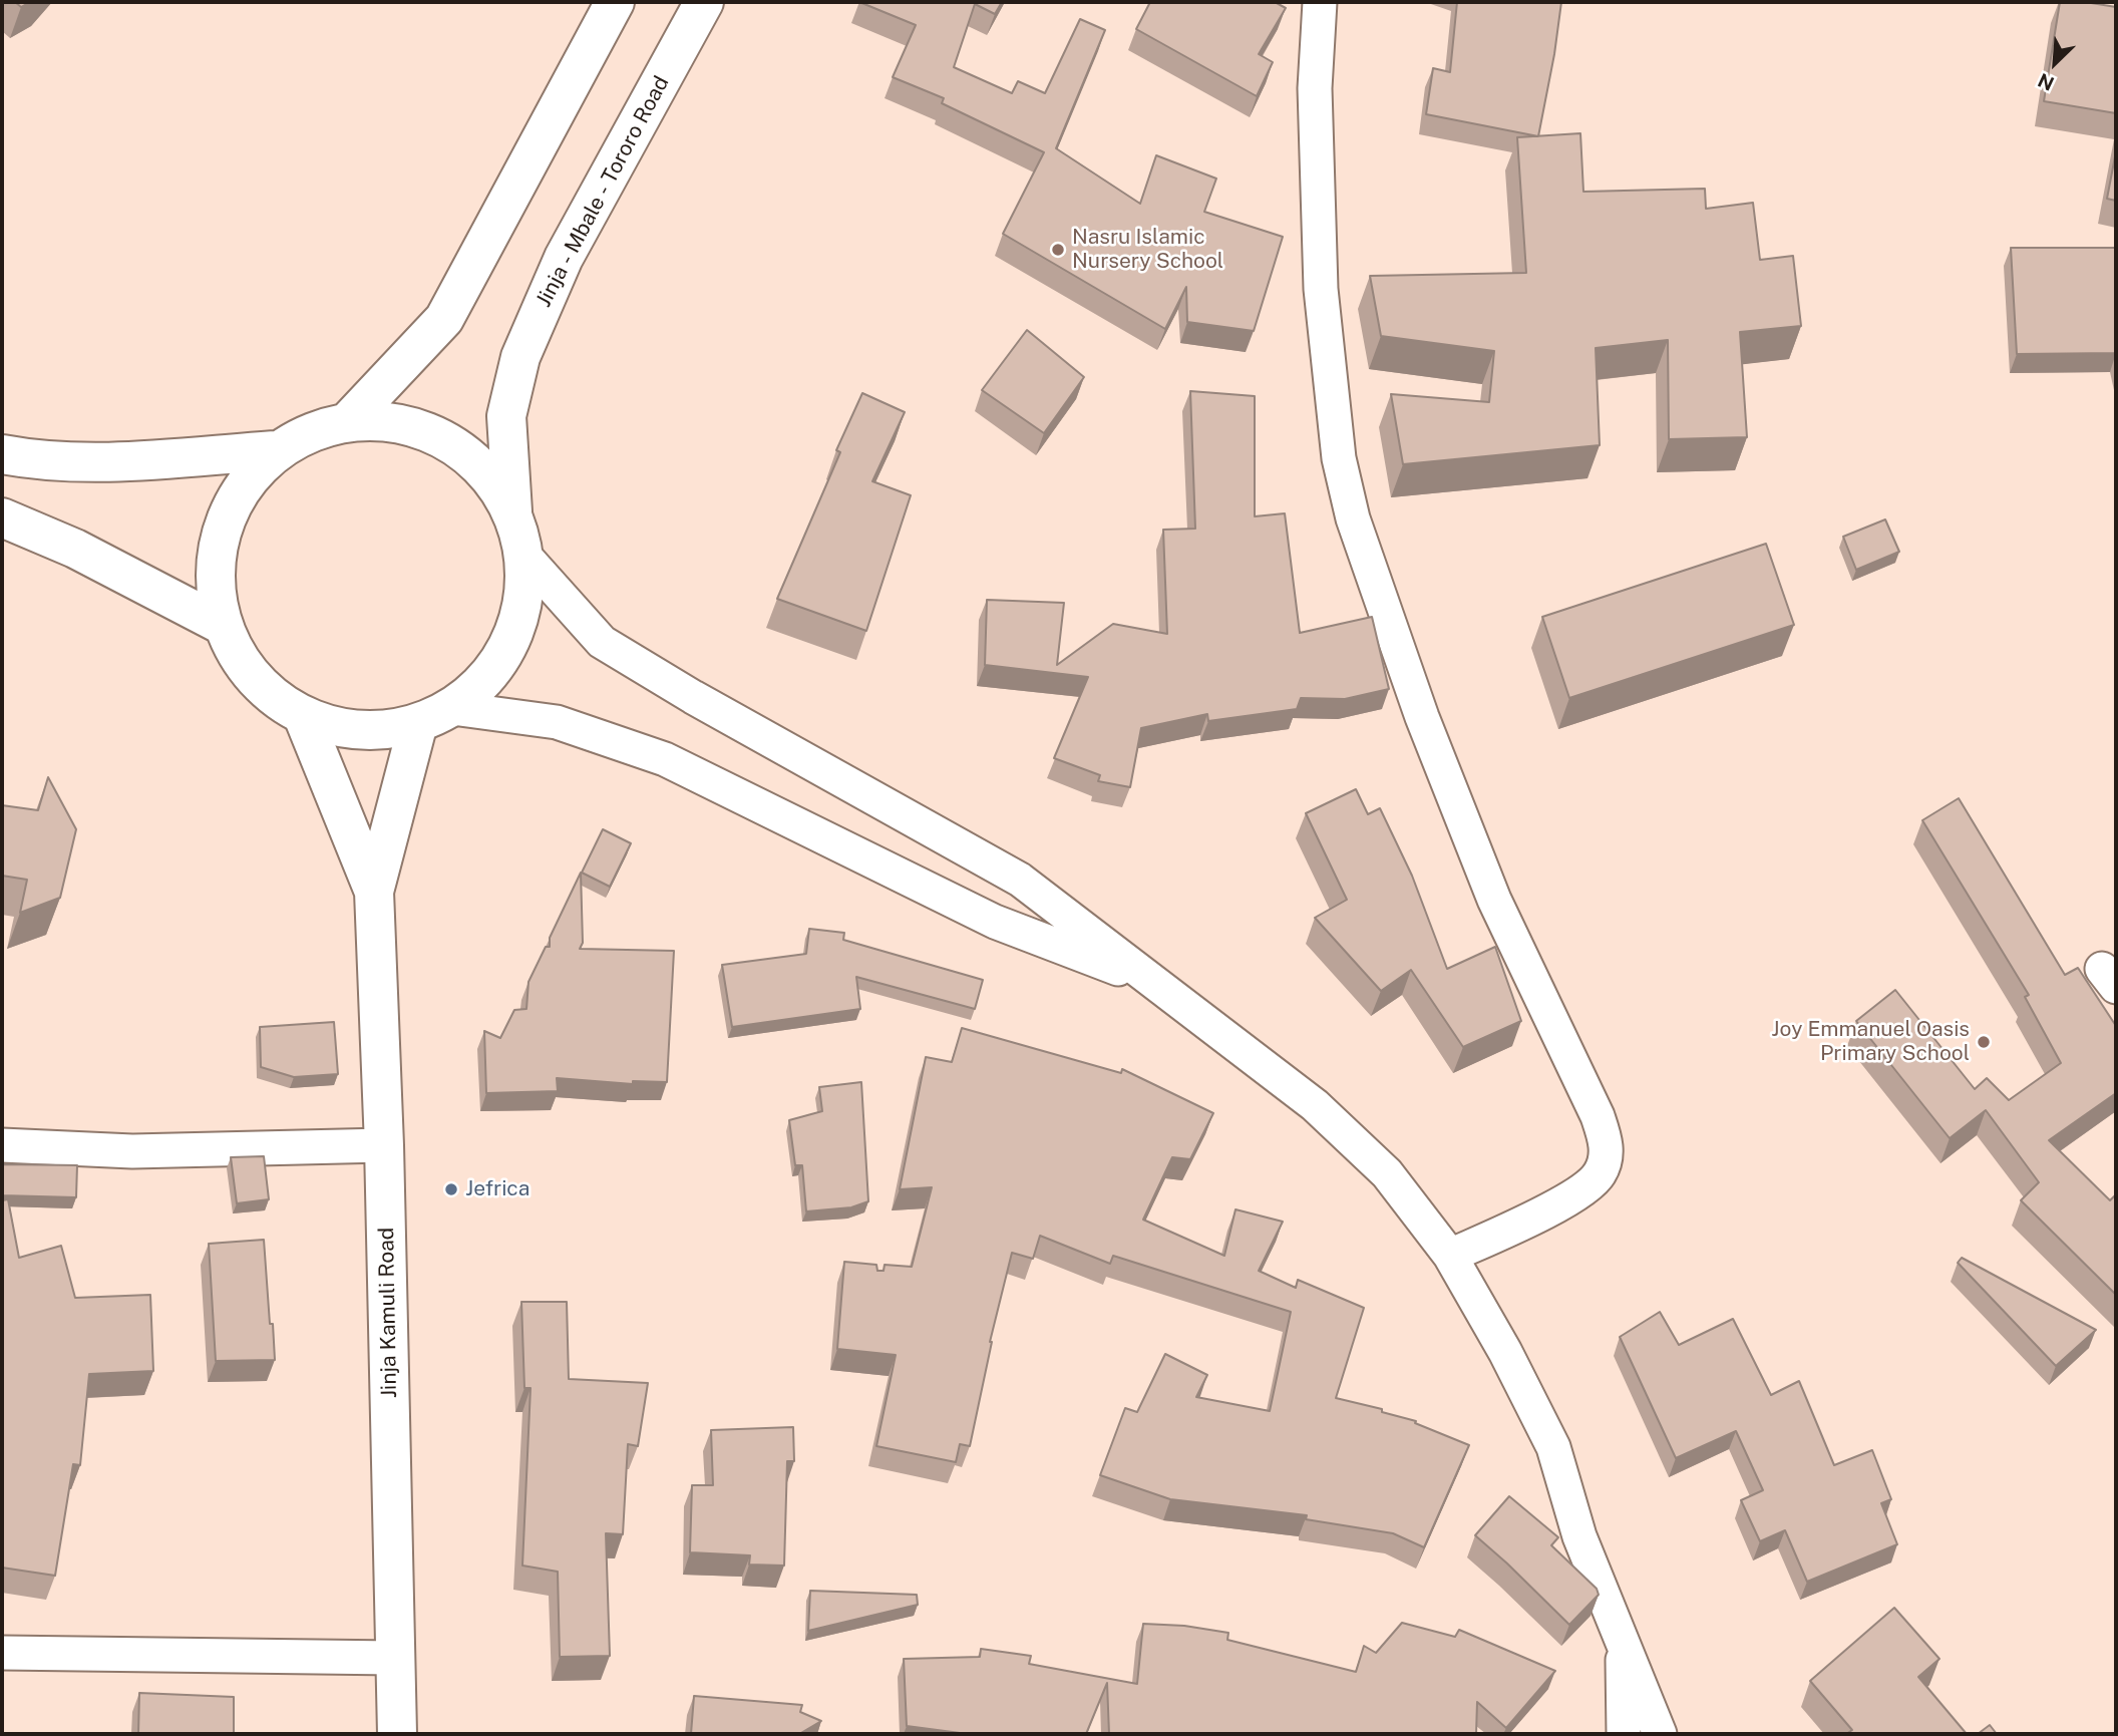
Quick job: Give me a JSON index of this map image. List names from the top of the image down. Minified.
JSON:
{"streets":{"main road":["Jinja - Mbale - Tororo Road","Jinja Kamuli Road"]},"places":["Nasru Islamic Nursery School","Joy Emmanuel Oasis Primary School","Jefrica"],"north":"bottom left"}
